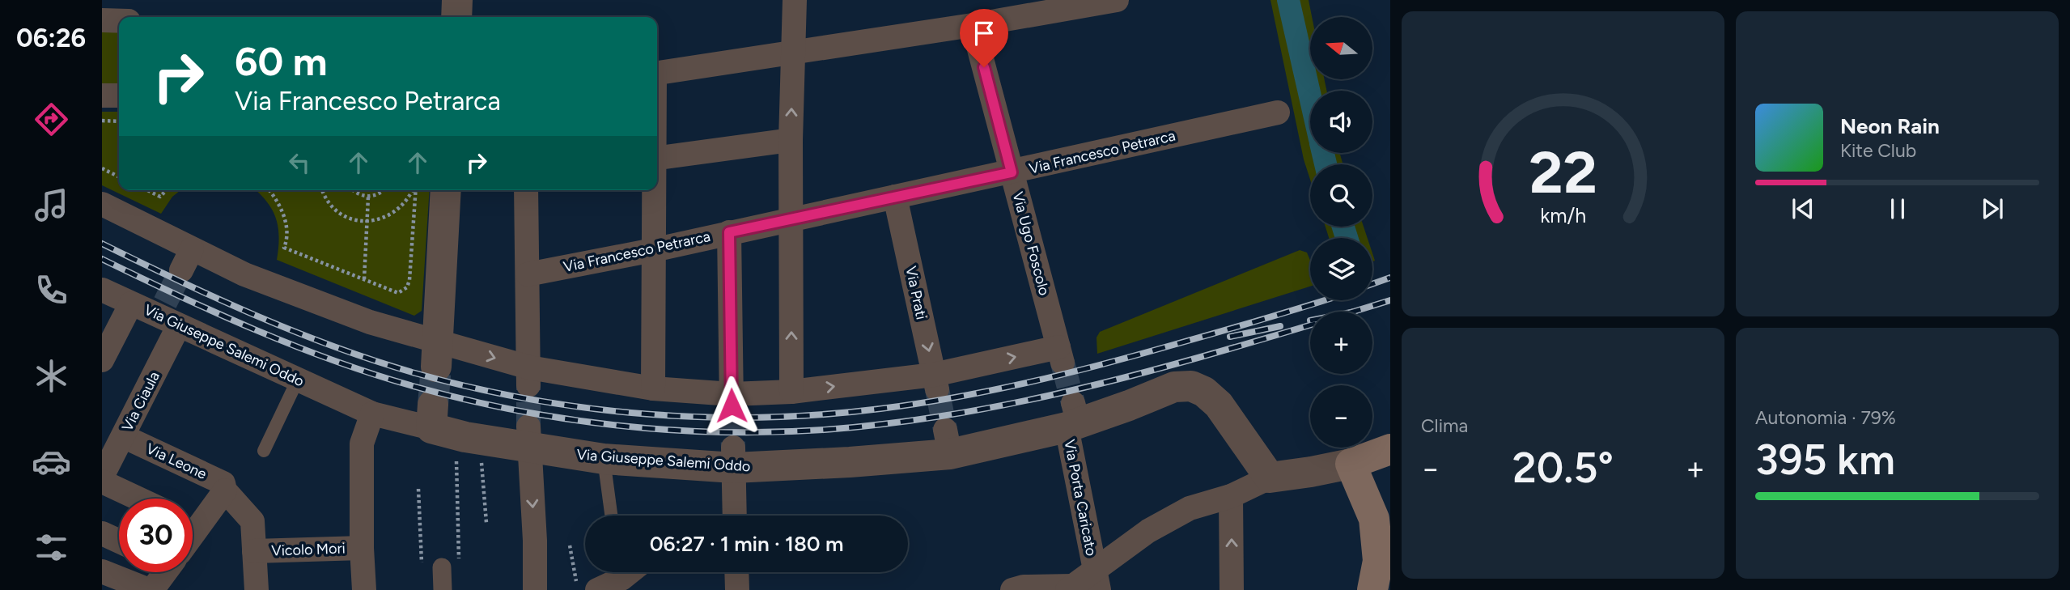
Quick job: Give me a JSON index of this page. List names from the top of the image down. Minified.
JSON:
{"streets":{"street":["Via Francesco Petrarca","Via Ugo Foscolo","Via Prati","Via Giuseppe Salemi Oddo","Via Ciaula","Via Leone","Via Porta Caricato","Vicolo Mori"]},"crossings":[["Via Francesco Petrarca","Via Ugo Foscolo"],["Via Francesco Petrarca","Via Prati"],["Via Ugo Foscolo","Via Prati"],["Via Giuseppe Salemi Oddo","Via Ciaula"],["Via Giuseppe Salemi Oddo","Via Porta Caricato"],["Via Ciaula","Via Leone"]],"north":"left","page":{"tabs":"06:26","map_buttons":["+","−"],"turn":["60 m","Via Francesco Petrarca"],"song":["Neon Rain","Kite Club"],"tile":["Clima",["Autonomia · 79%","395 km"]],"heat":["−","20.5°","+"],"limit":"30","trip":"06:27 · 1 min · 180 m","gauge":["22","km/h"]}}
